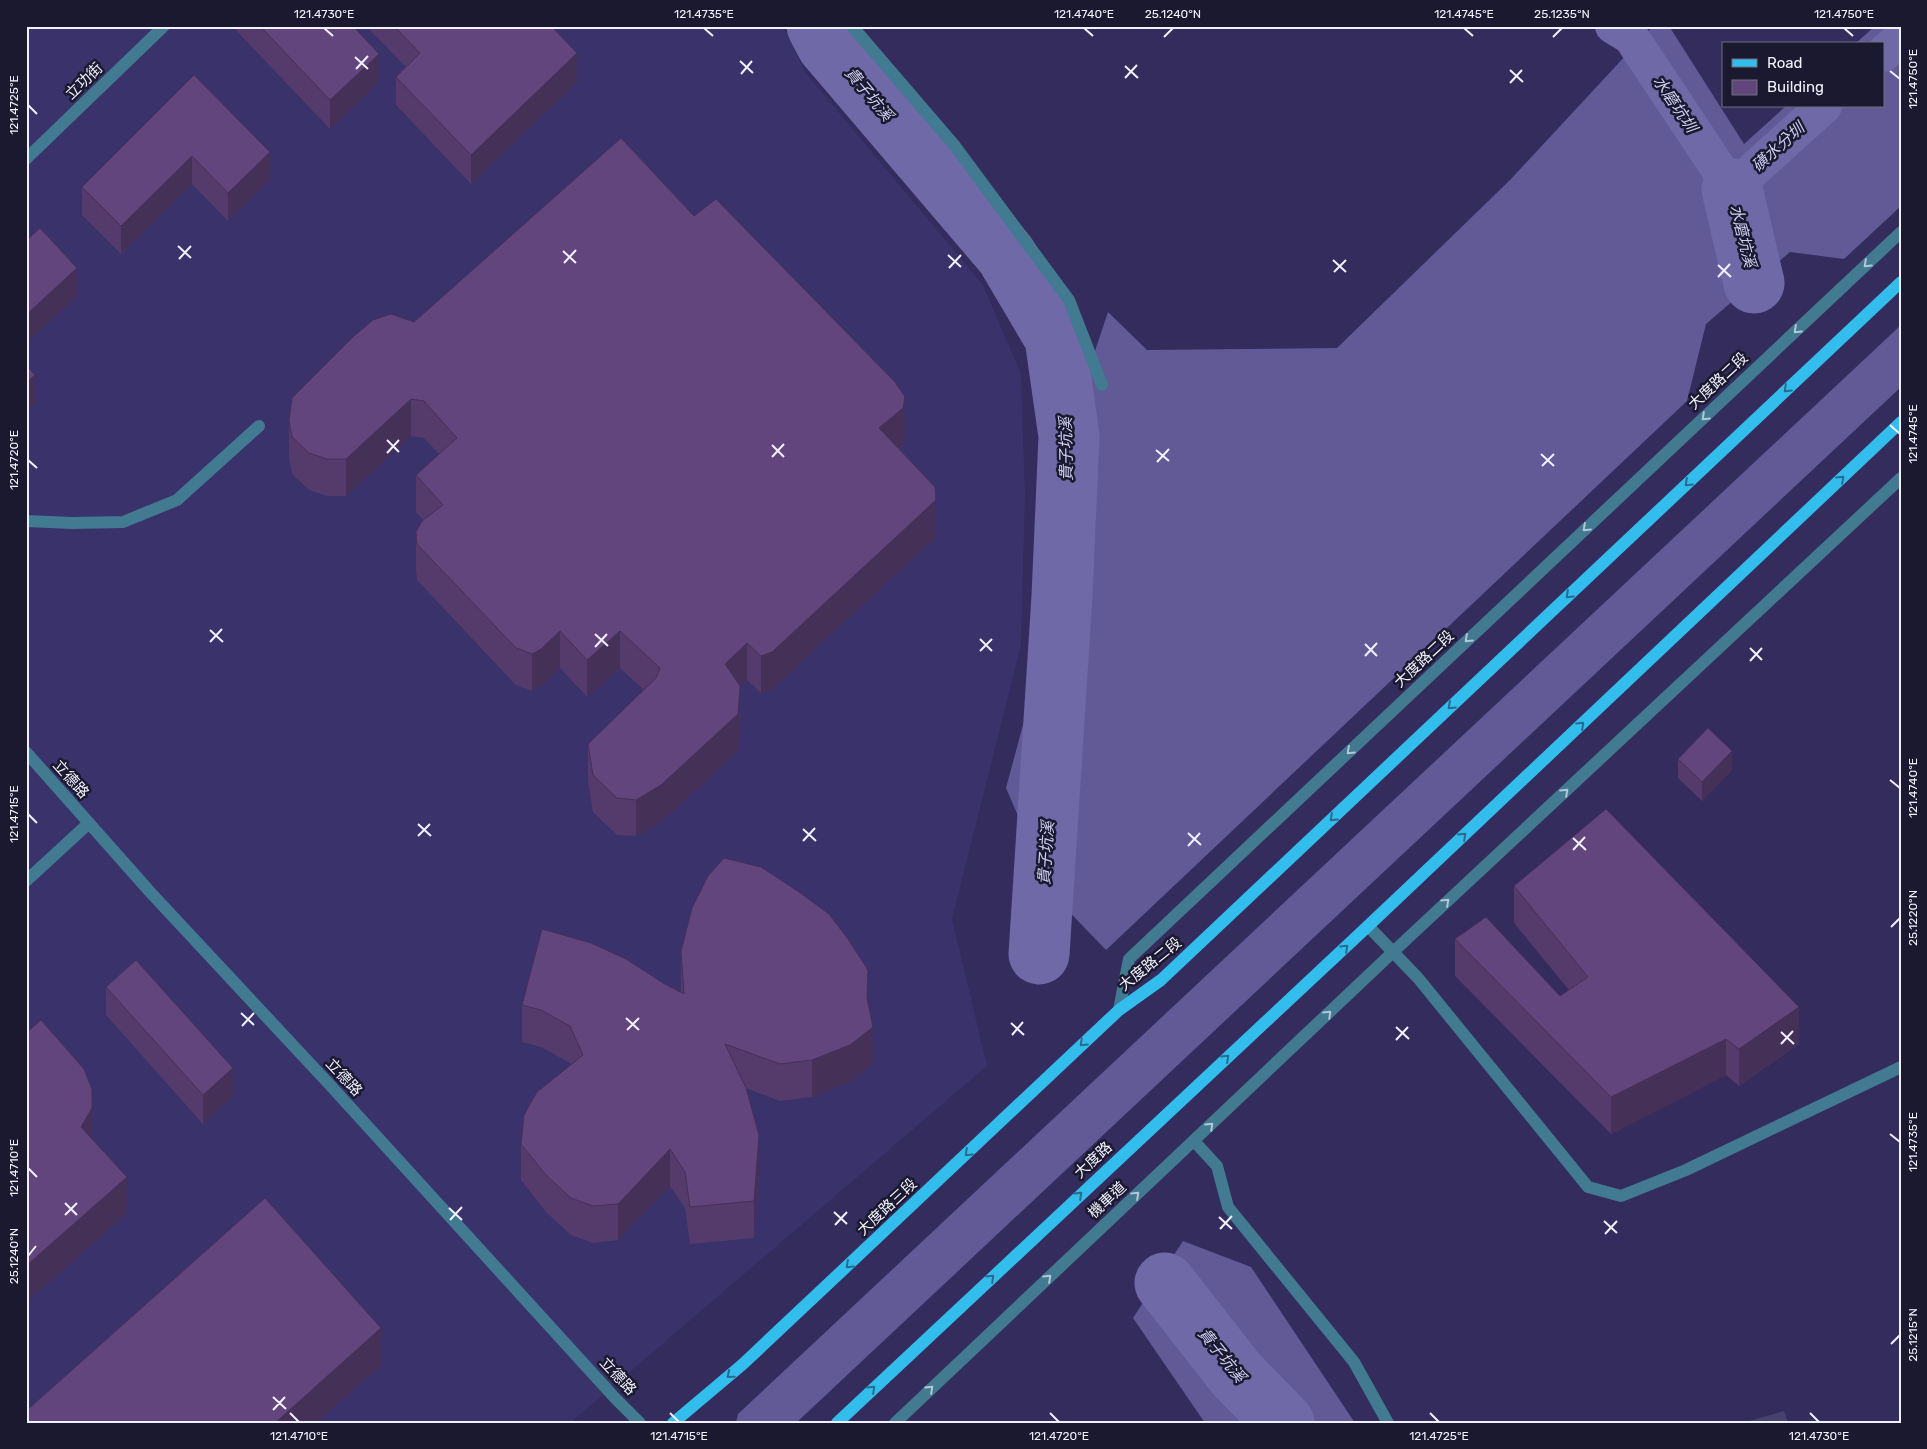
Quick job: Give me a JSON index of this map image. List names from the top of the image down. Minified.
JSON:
{"streets":{"main road":["大度路二段","大度路","大度路三段"],"street":["立功街","立德路","機車道"]},"crossings":[["大度路二段","大度路三段"]],"one_way":["大度路二段","大度路","機車道","大度路三段"],"water":["貴子坑溪","水磨坑圳","磺水分圳","水磨坑溪"],"legend":["Road","Building"],"coordinates":["121.4730°E","121.4735°E","121.4740°E","25.1240°N","121.4745°E","25.1235°N","121.4750°E","121.4725°E","121.4720°E","121.4715°E","25.1220°N","121.4710°E","25.1215°N"]}
